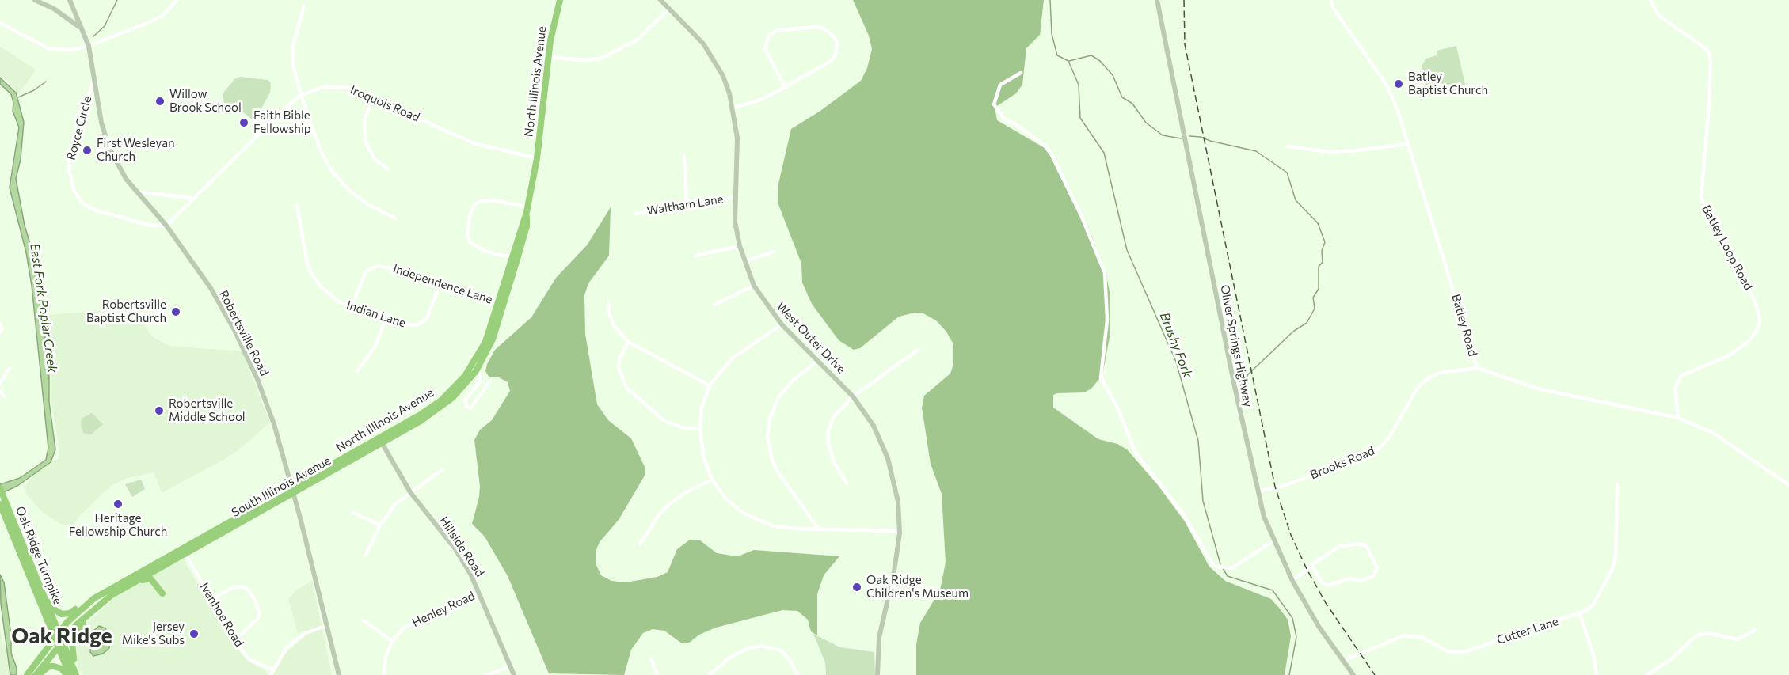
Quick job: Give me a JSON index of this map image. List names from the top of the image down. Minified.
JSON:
{"streets":{"highway":["North Illinois Avenue","Oak Ridge Turnpike"],"street":["Iroquois Road","Royce Circle","Waltham Lane","Batley Loop Road","Independence Lane","Indian Lane","Batley Road","Robertsville Road","West Outer Drive","Oliver Springs Highway","Brooks Road","Hillside Road","Henley Road","Ivanhoe Road","Cutter Lane"]},"crossings":[["North Illinois Avenue","Iroquois Road"],["North Illinois Avenue","Independence Lane"],["North Illinois Avenue","Robertsville Road"],["North Illinois Avenue","Hillside Road"],["North Illinois Avenue","Oak Ridge Turnpike"],["North Illinois Avenue","Ivanhoe Road"],["Iroquois Road","Royce Circle"],["Iroquois Road","Robertsville Road"],["Royce Circle","Robertsville Road"],["Waltham Lane","West Outer Drive"],["Batley Loop Road","Batley Road"],["Independence Lane","Indian Lane"],["Batley Road","Brooks Road"],["Oliver Springs Highway","Brooks Road"],["Oliver Springs Highway","Cutter Lane"],["Hillside Road","Henley Road"]],"districts":["Oak Ridge"],"water":["East Fork Poplar Creek","Brushy Fork"],"places":["Batley Baptist Church","Willow Brook School","Faith Bible Fellowship","First Wesleyan Church","Robertsville Baptist Church","Robertsville Middle School","Heritage Fellowship Church","Oak Ridge Children's Museum","Jersey Mike's Subs"]}
